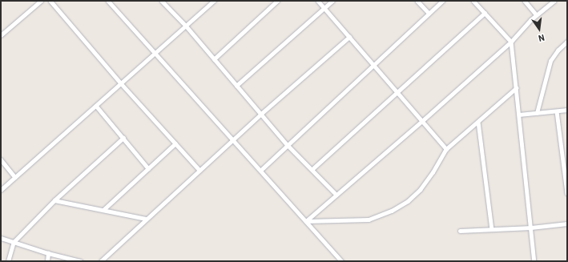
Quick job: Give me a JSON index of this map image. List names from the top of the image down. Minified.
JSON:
{"north":"bottom"}
